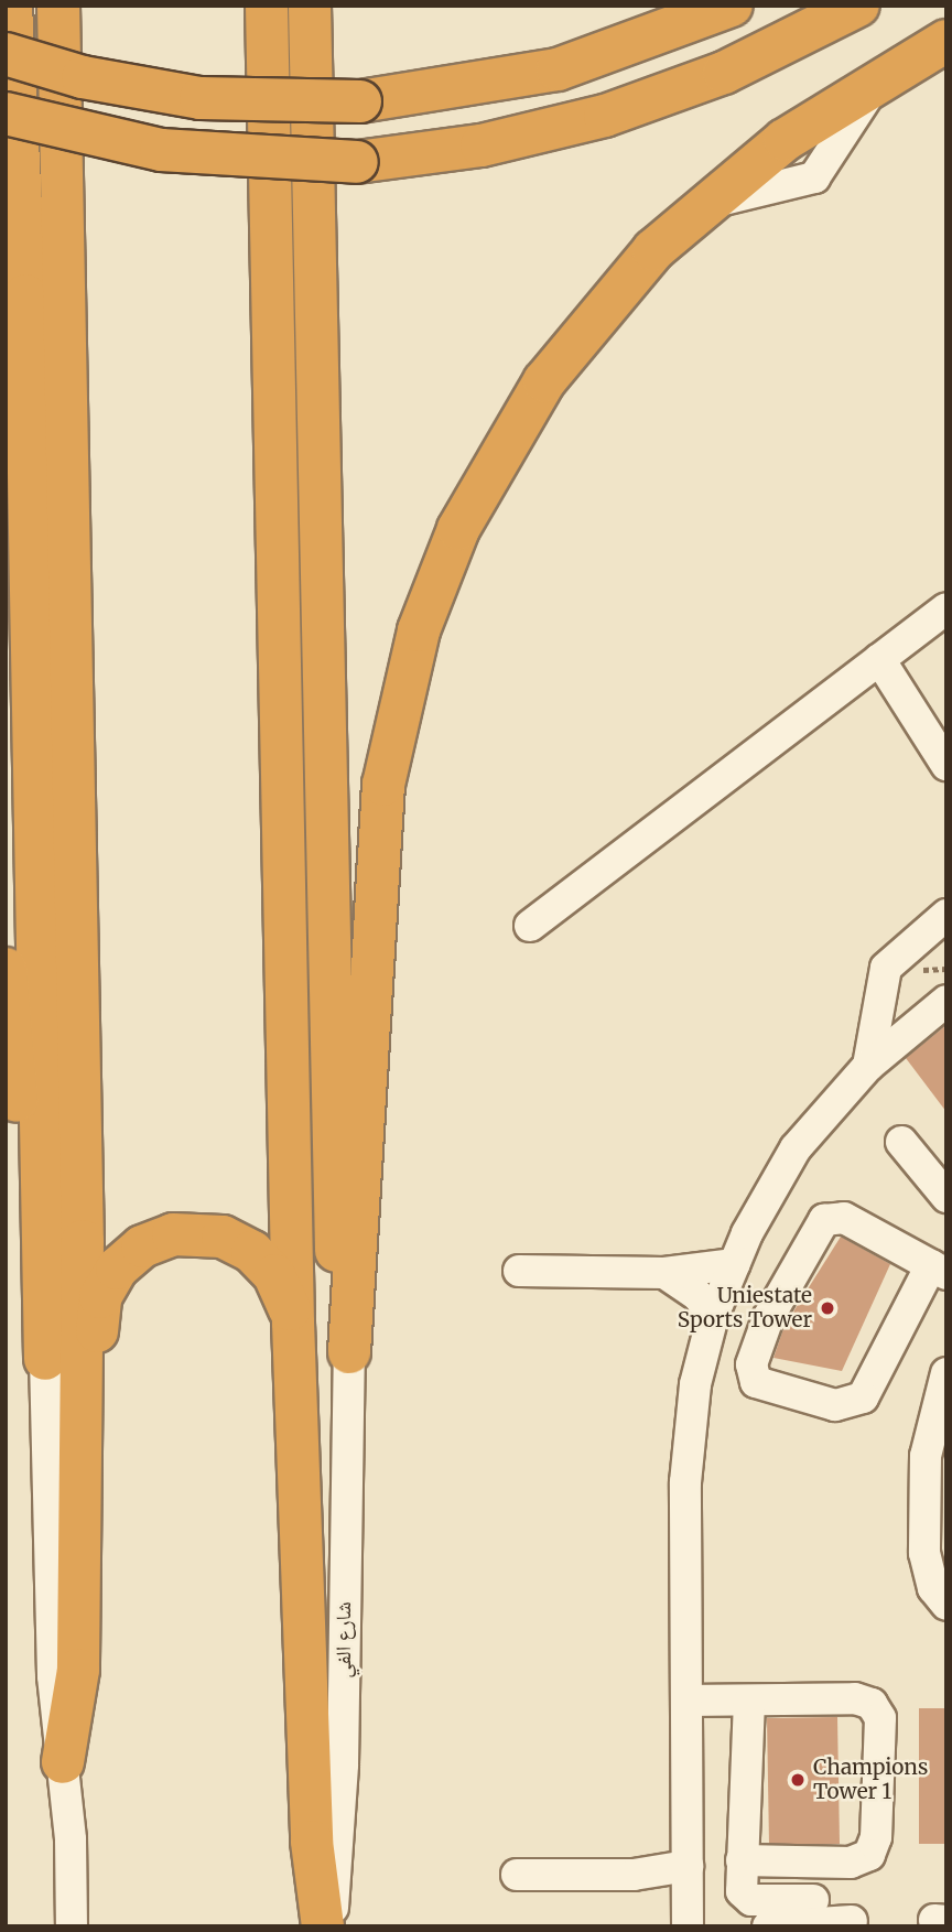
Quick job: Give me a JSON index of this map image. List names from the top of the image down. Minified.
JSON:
{"streets":{"street":["شارع الفي"]},"places":["Uniestate Sports Tower","Champions Tower 1"]}
